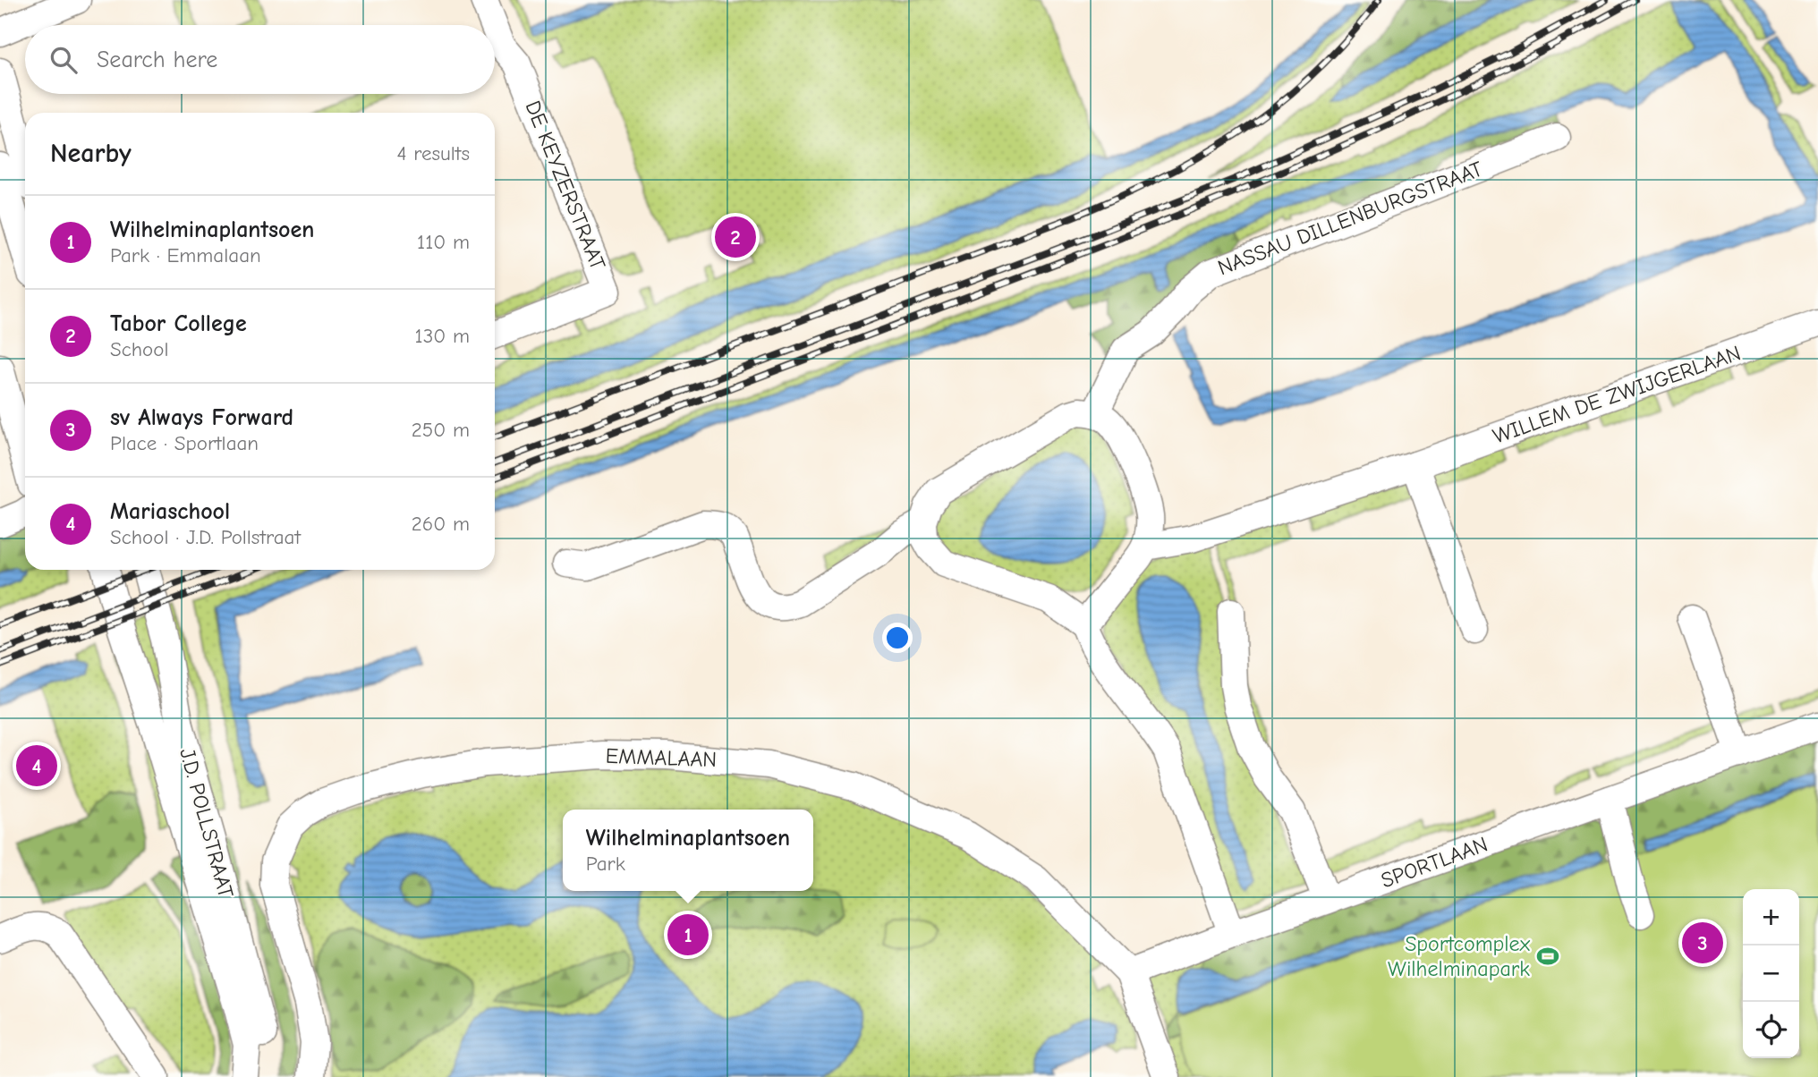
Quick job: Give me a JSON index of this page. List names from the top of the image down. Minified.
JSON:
{"streets":{"street":["DE KEYZERSTRAAT","NASSAU DILLENBURGSTRAAT","WILLEM DE ZWIJGERLAAN","EMMALAAN","J.D. POLLSTRAAT","SPORTLAAN"]},"crossings":[["EMMALAAN","SPORTLAAN"]],"places":{"sports":["Sportcomplex Wilhelminapark"]},"page":{"search":"Search here","heading":["Nearby","4 results"],"list":[{"mark":"1","name":"Wilhelminaplantsoen","note":"Park · Emmalaan","value":"110 m"},{"mark":"2","name":"Tabor College","note":"School","value":"130 m"},{"mark":"3","name":"sv Always Forward","note":"Place · Sportlaan","value":"250 m"},{"mark":"4","name":"Mariaschool","note":"School · J.D. Pollstraat","value":"260 m"}],"pins":["2","4","1","3"],"popup":["Wilhelminaplantsoen","Park"],"map_buttons":["+","−"]}}
